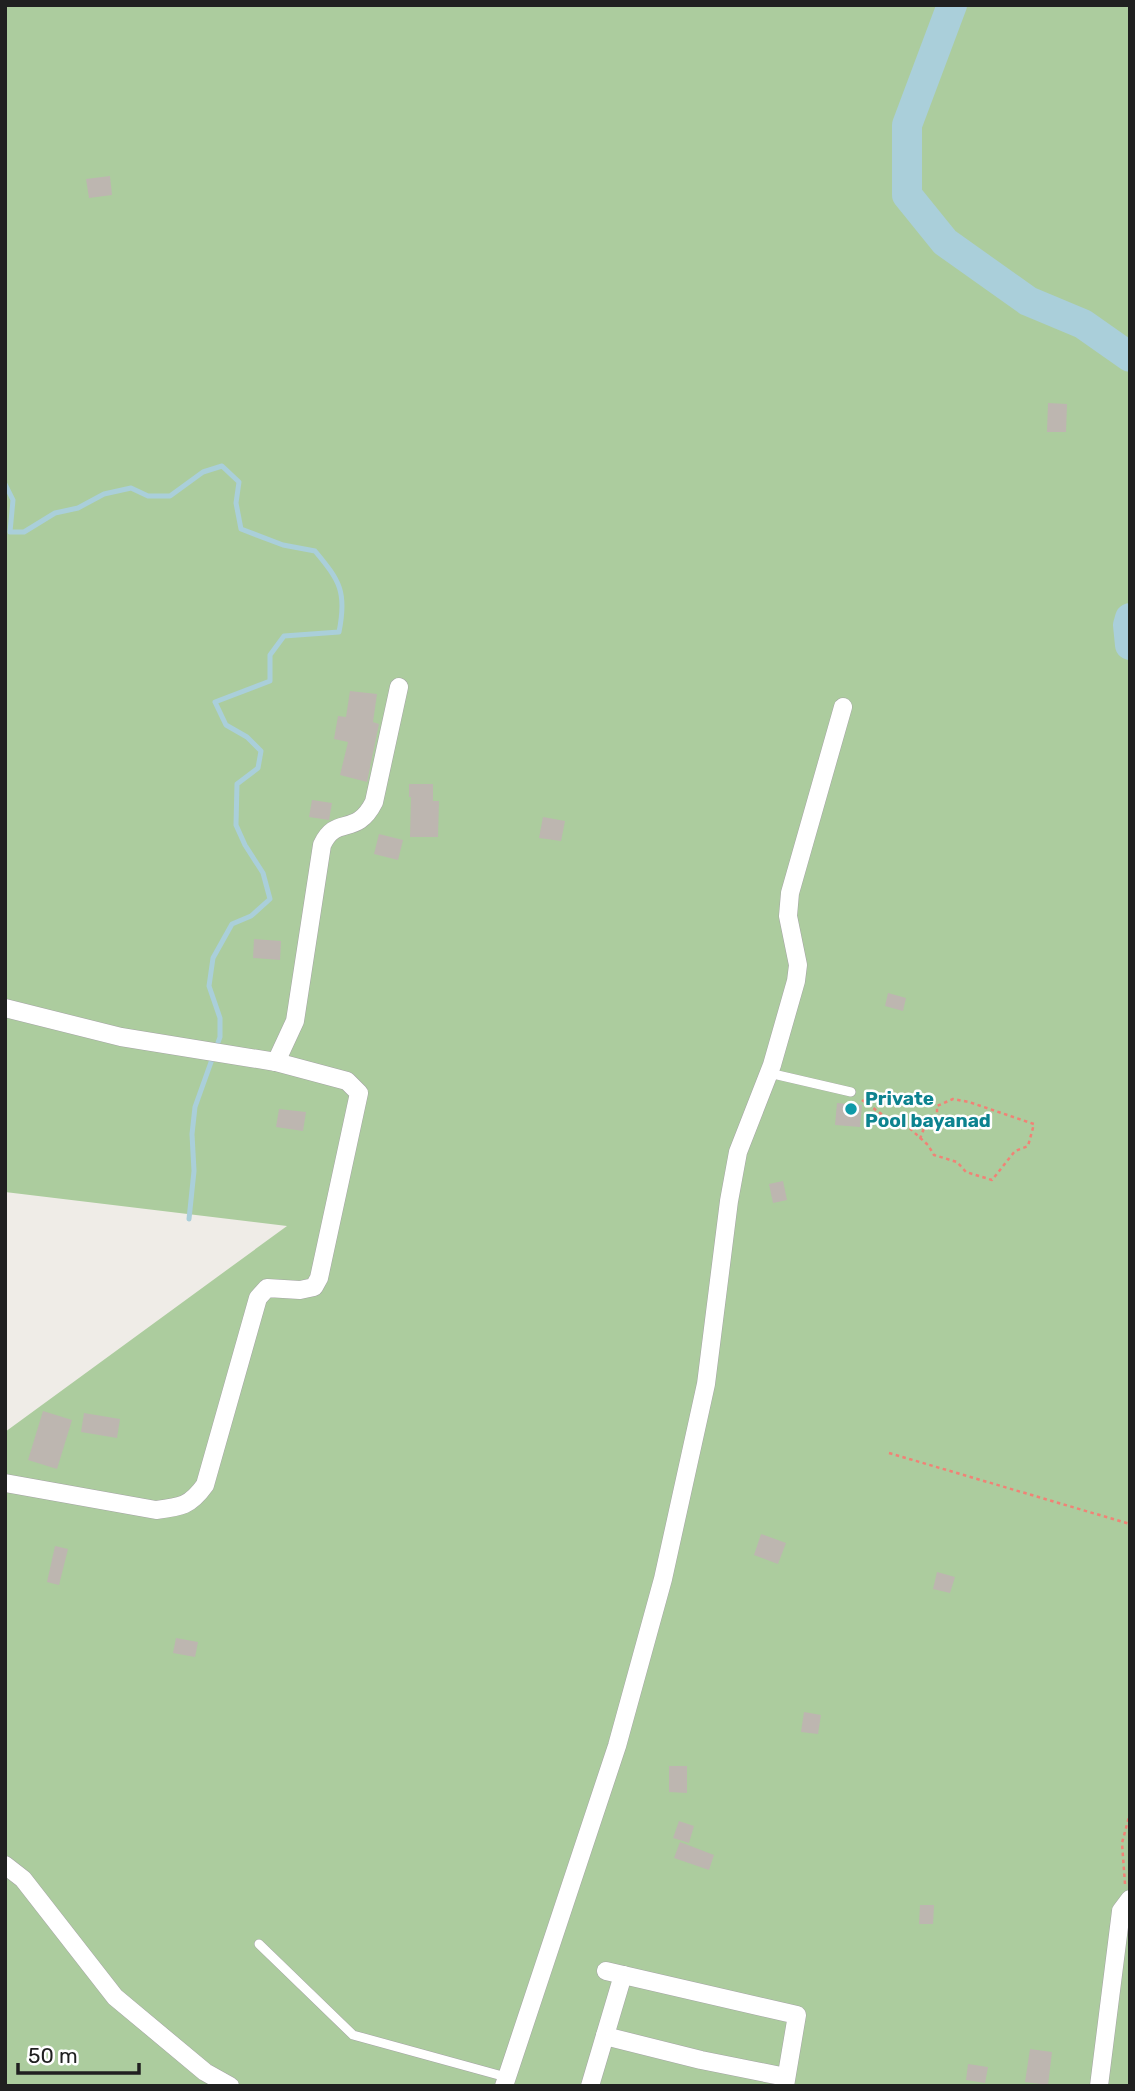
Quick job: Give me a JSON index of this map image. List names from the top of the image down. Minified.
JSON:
{"places":["Private Pool bayanad"],"scale_bar":"50 m"}
